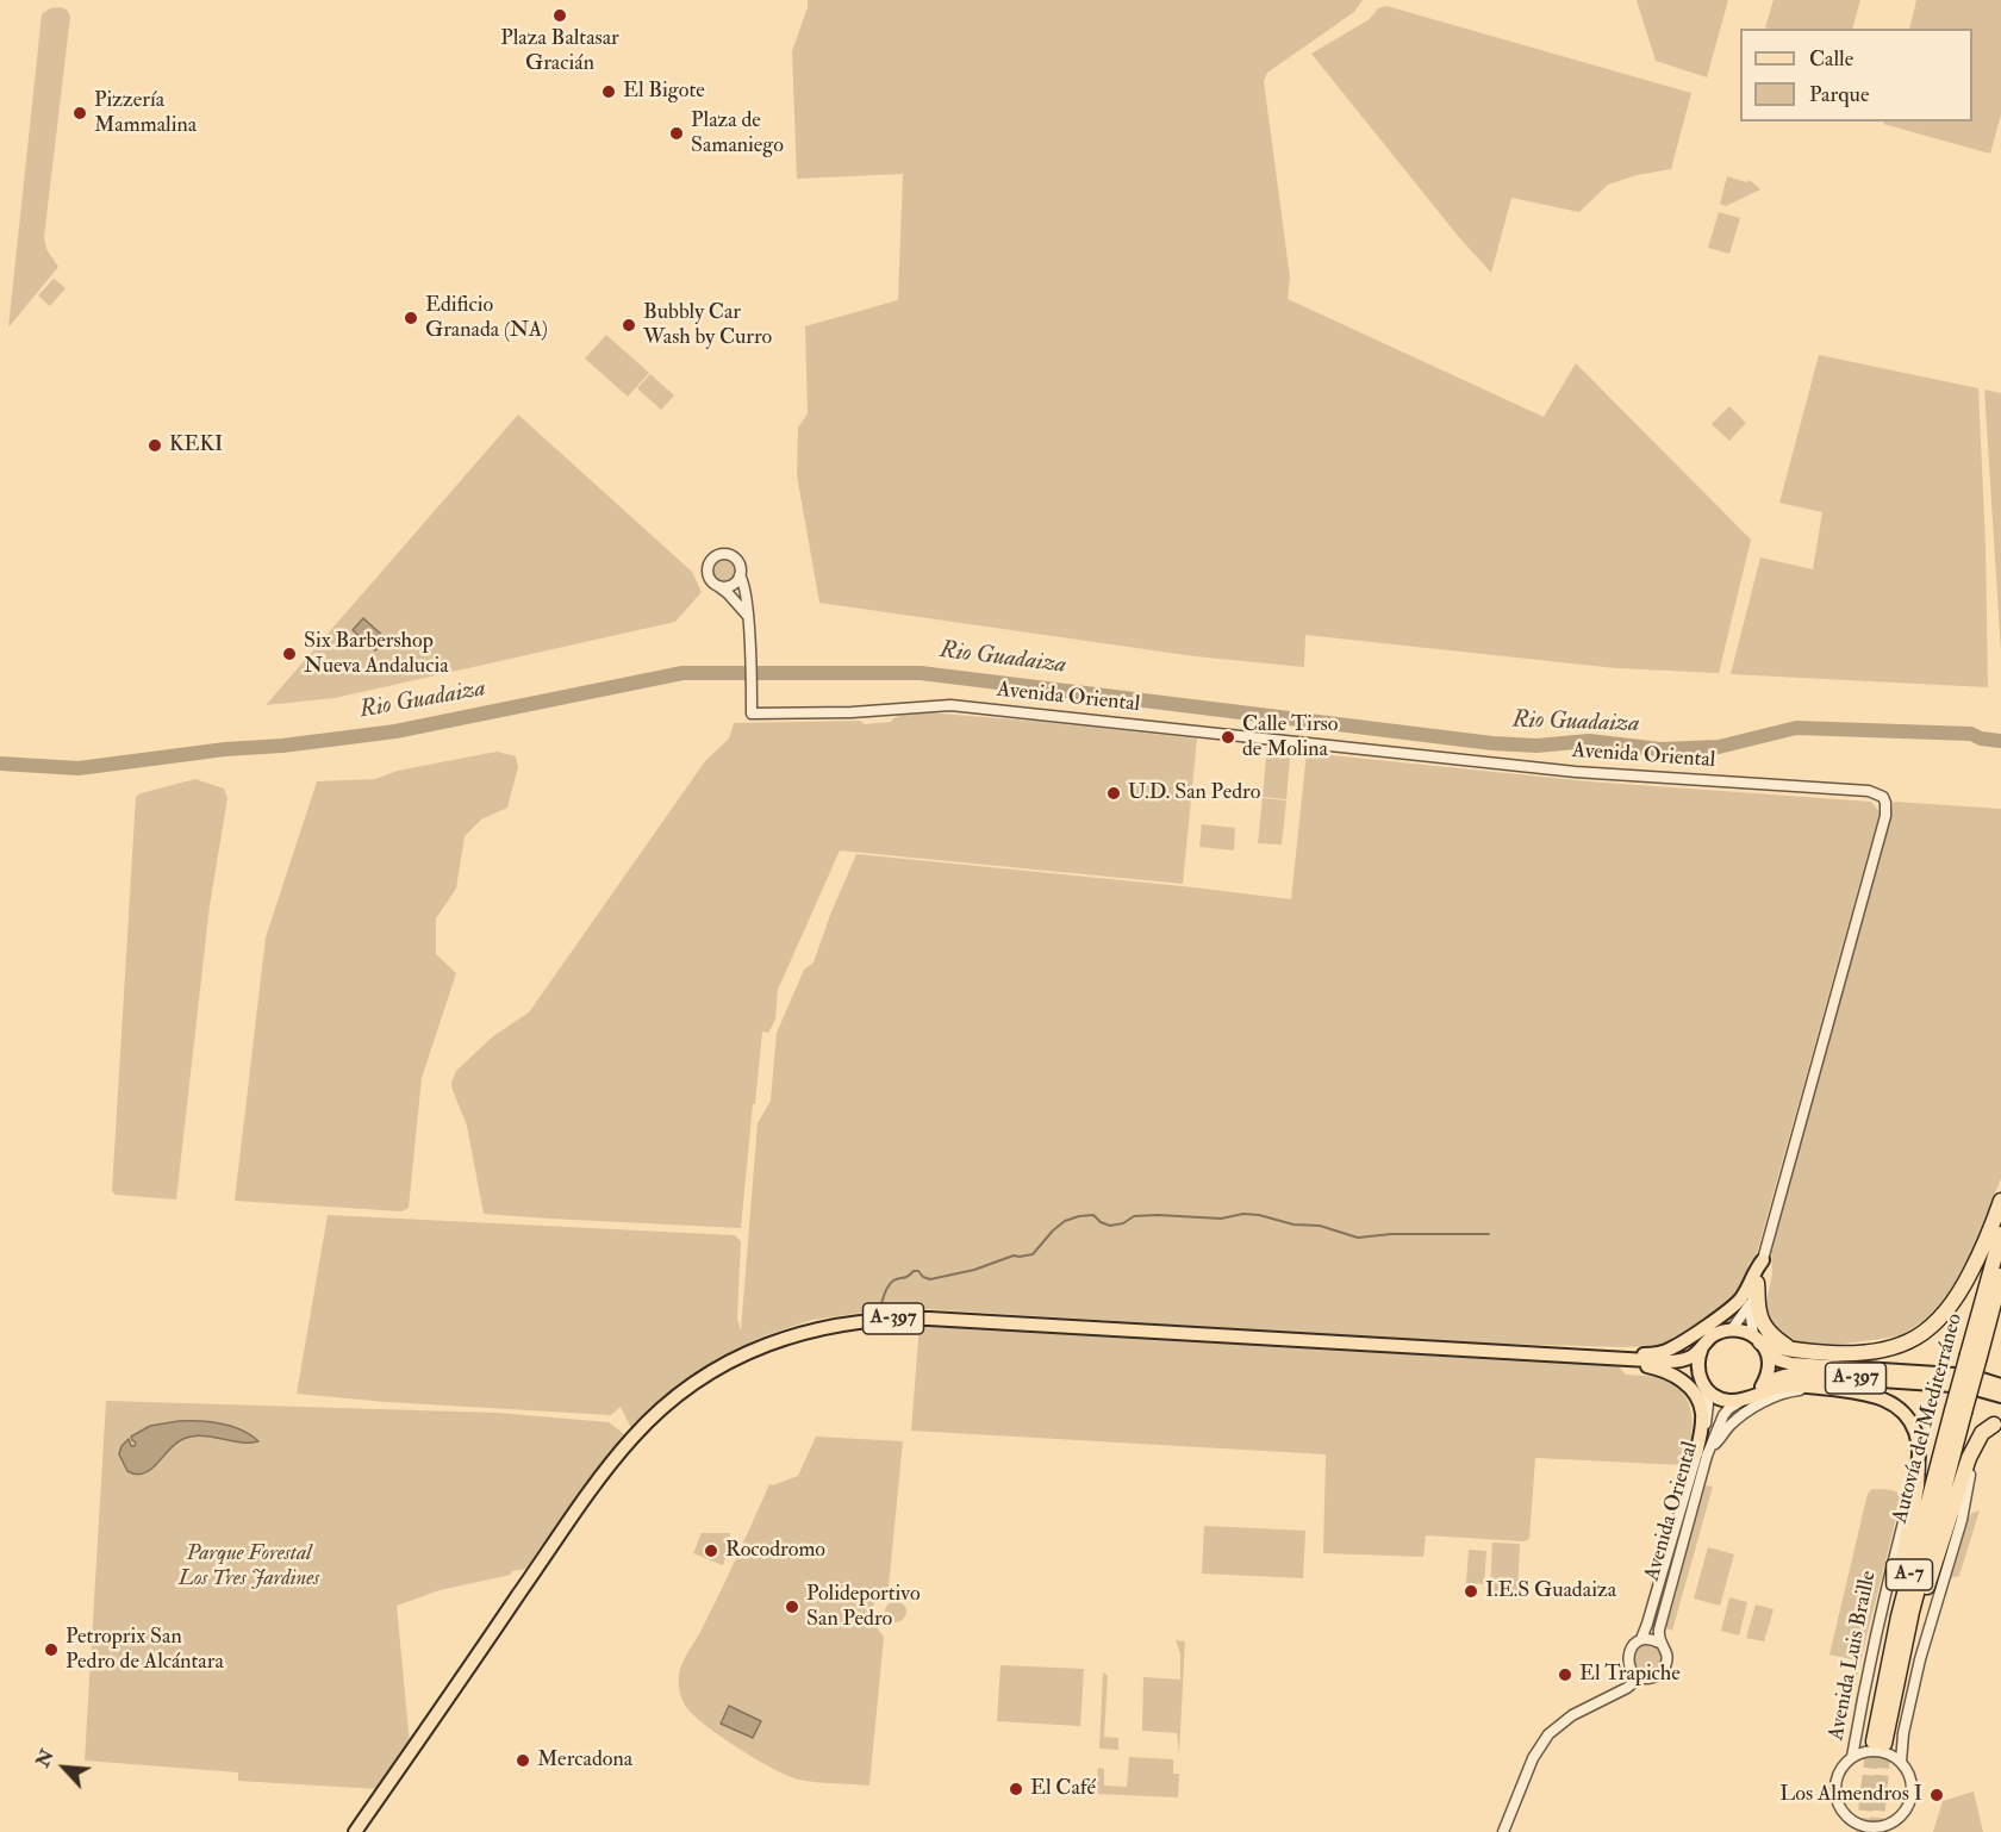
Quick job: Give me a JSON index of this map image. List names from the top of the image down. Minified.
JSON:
{"streets":{"highway":["Autovía del Mediterráneo","A-7"],"main road":["A-397"],"street":["Avenida Oriental","Avenida Luis Braille"]},"crossings":[["Avenida Oriental","A-397"]],"water":["Rio Guadaiza"],"parks":["Parque Forestal Los Tres Jardines"],"places":["Plaza Baltasar Gracián","El Bigote","Pizzería Mammalina","Plaza de Samaniego","Edificio Granada (NA)","Bubbly Car Wash by Curro","KEKI","Six Barbershop Nueva Andalucia","Calle Tirso de Molina","U.D. San Pedro","Rocodromo","I.E.S Guadaiza","Polideportivo San Pedro","Petroprix San Pedro de Alcántara","El Trapiche","Mercadona","El Café","Los Almendros I"],"legend":["Calle","Parque"],"north":"top left"}
